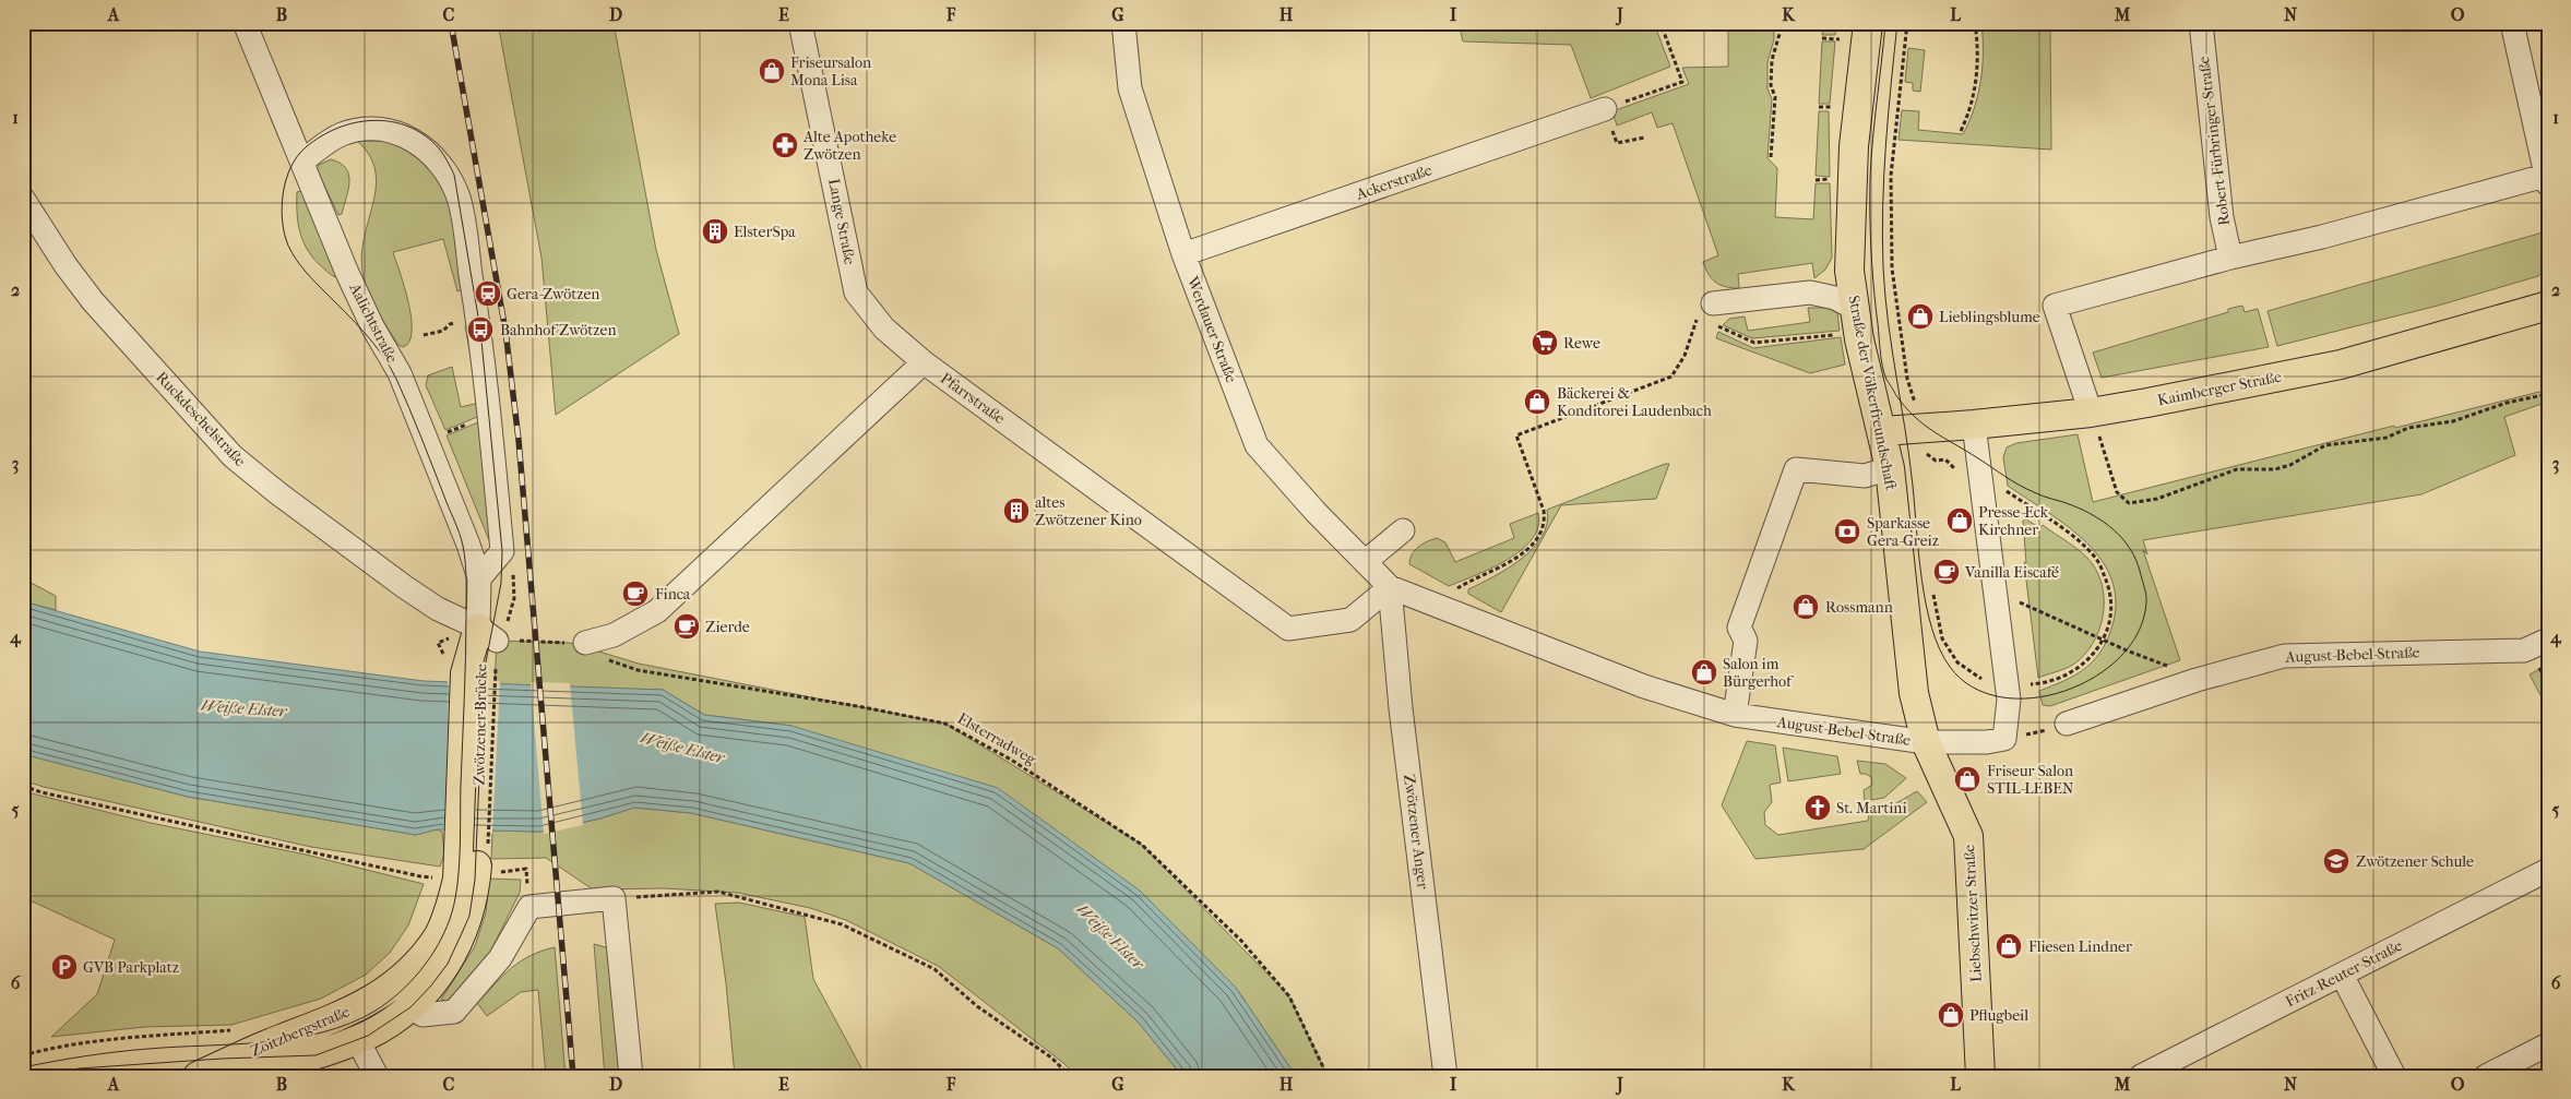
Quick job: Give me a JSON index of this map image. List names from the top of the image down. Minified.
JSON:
{"streets":{"main road":["Kaimberger Straße","Straße der Völkerfreundschaft","Zwötzener Brücke","Liebschwitzer Straße","Zoitzbergstraße"],"street":["Robert-Fürbringer-Straße","Ackerstraße","Lange Straße","Aalichtstraße","Werdauer Straße","Pfarrstraße","Ruckdeschelstraße","August-Bebel-Straße","Zwötzener Anger","Fritz-Reuter-Straße"],"path":["Elsterradweg"]},"crossings":[["Ackerstraße","Werdauer Straße"],["Lange Straße","Pfarrstraße"],["Aalichtstraße","Ruckdeschelstraße"],["Aalichtstraße","Zwötzener Brücke"],["Werdauer Straße","Pfarrstraße"],["Werdauer Straße","August-Bebel-Straße"],["Werdauer Straße","Zwötzener Anger"],["Kaimberger Straße","Straße der Völkerfreundschaft"],["Straße der Völkerfreundschaft","Liebschwitzer Straße"],["Pfarrstraße","August-Bebel-Straße"],["Pfarrstraße","Zwötzener Anger"],["Ruckdeschelstraße","Zwötzener Brücke"],["August-Bebel-Straße","Zwötzener Anger"],["August-Bebel-Straße","Liebschwitzer Straße"],["Zwötzener Brücke","Zoitzbergstraße"]],"water":["Weiße Elster"],"places":{"shop":["Friseursalon Mona Lisa","Lieblingsblume","Bäckerei & Konditorei Laudenbach","Presse-Eck Kirchner","Rossmann","Salon im Bürgerhof","Friseur Salon STIL-LEBEN","Fliesen Lindner","Pflugbeil"],"pharmacy":["Alte Apotheke Zwötzen"],"building":["ElsterSpa","altes Zwötzener Kino"],"station":["Gera-Zwötzen"],"bus stop":["Bahnhof Zwötzen"],"supermarket":["Rewe"],"bank":["Sparkasse Gera-Greiz"],"cafe":["Vanilla Eiscafé","Finca","Zierde"],"church":["St. Martini"],"school or university":["Zwötzener Schule"],"parking":["GVB Parkplatz"]},"grid":{"columns":["A","B","C","D","E","F","G","H","I","J","K","L","M","N","O"],"rows":["1","2","3","4","5","6"]}}
